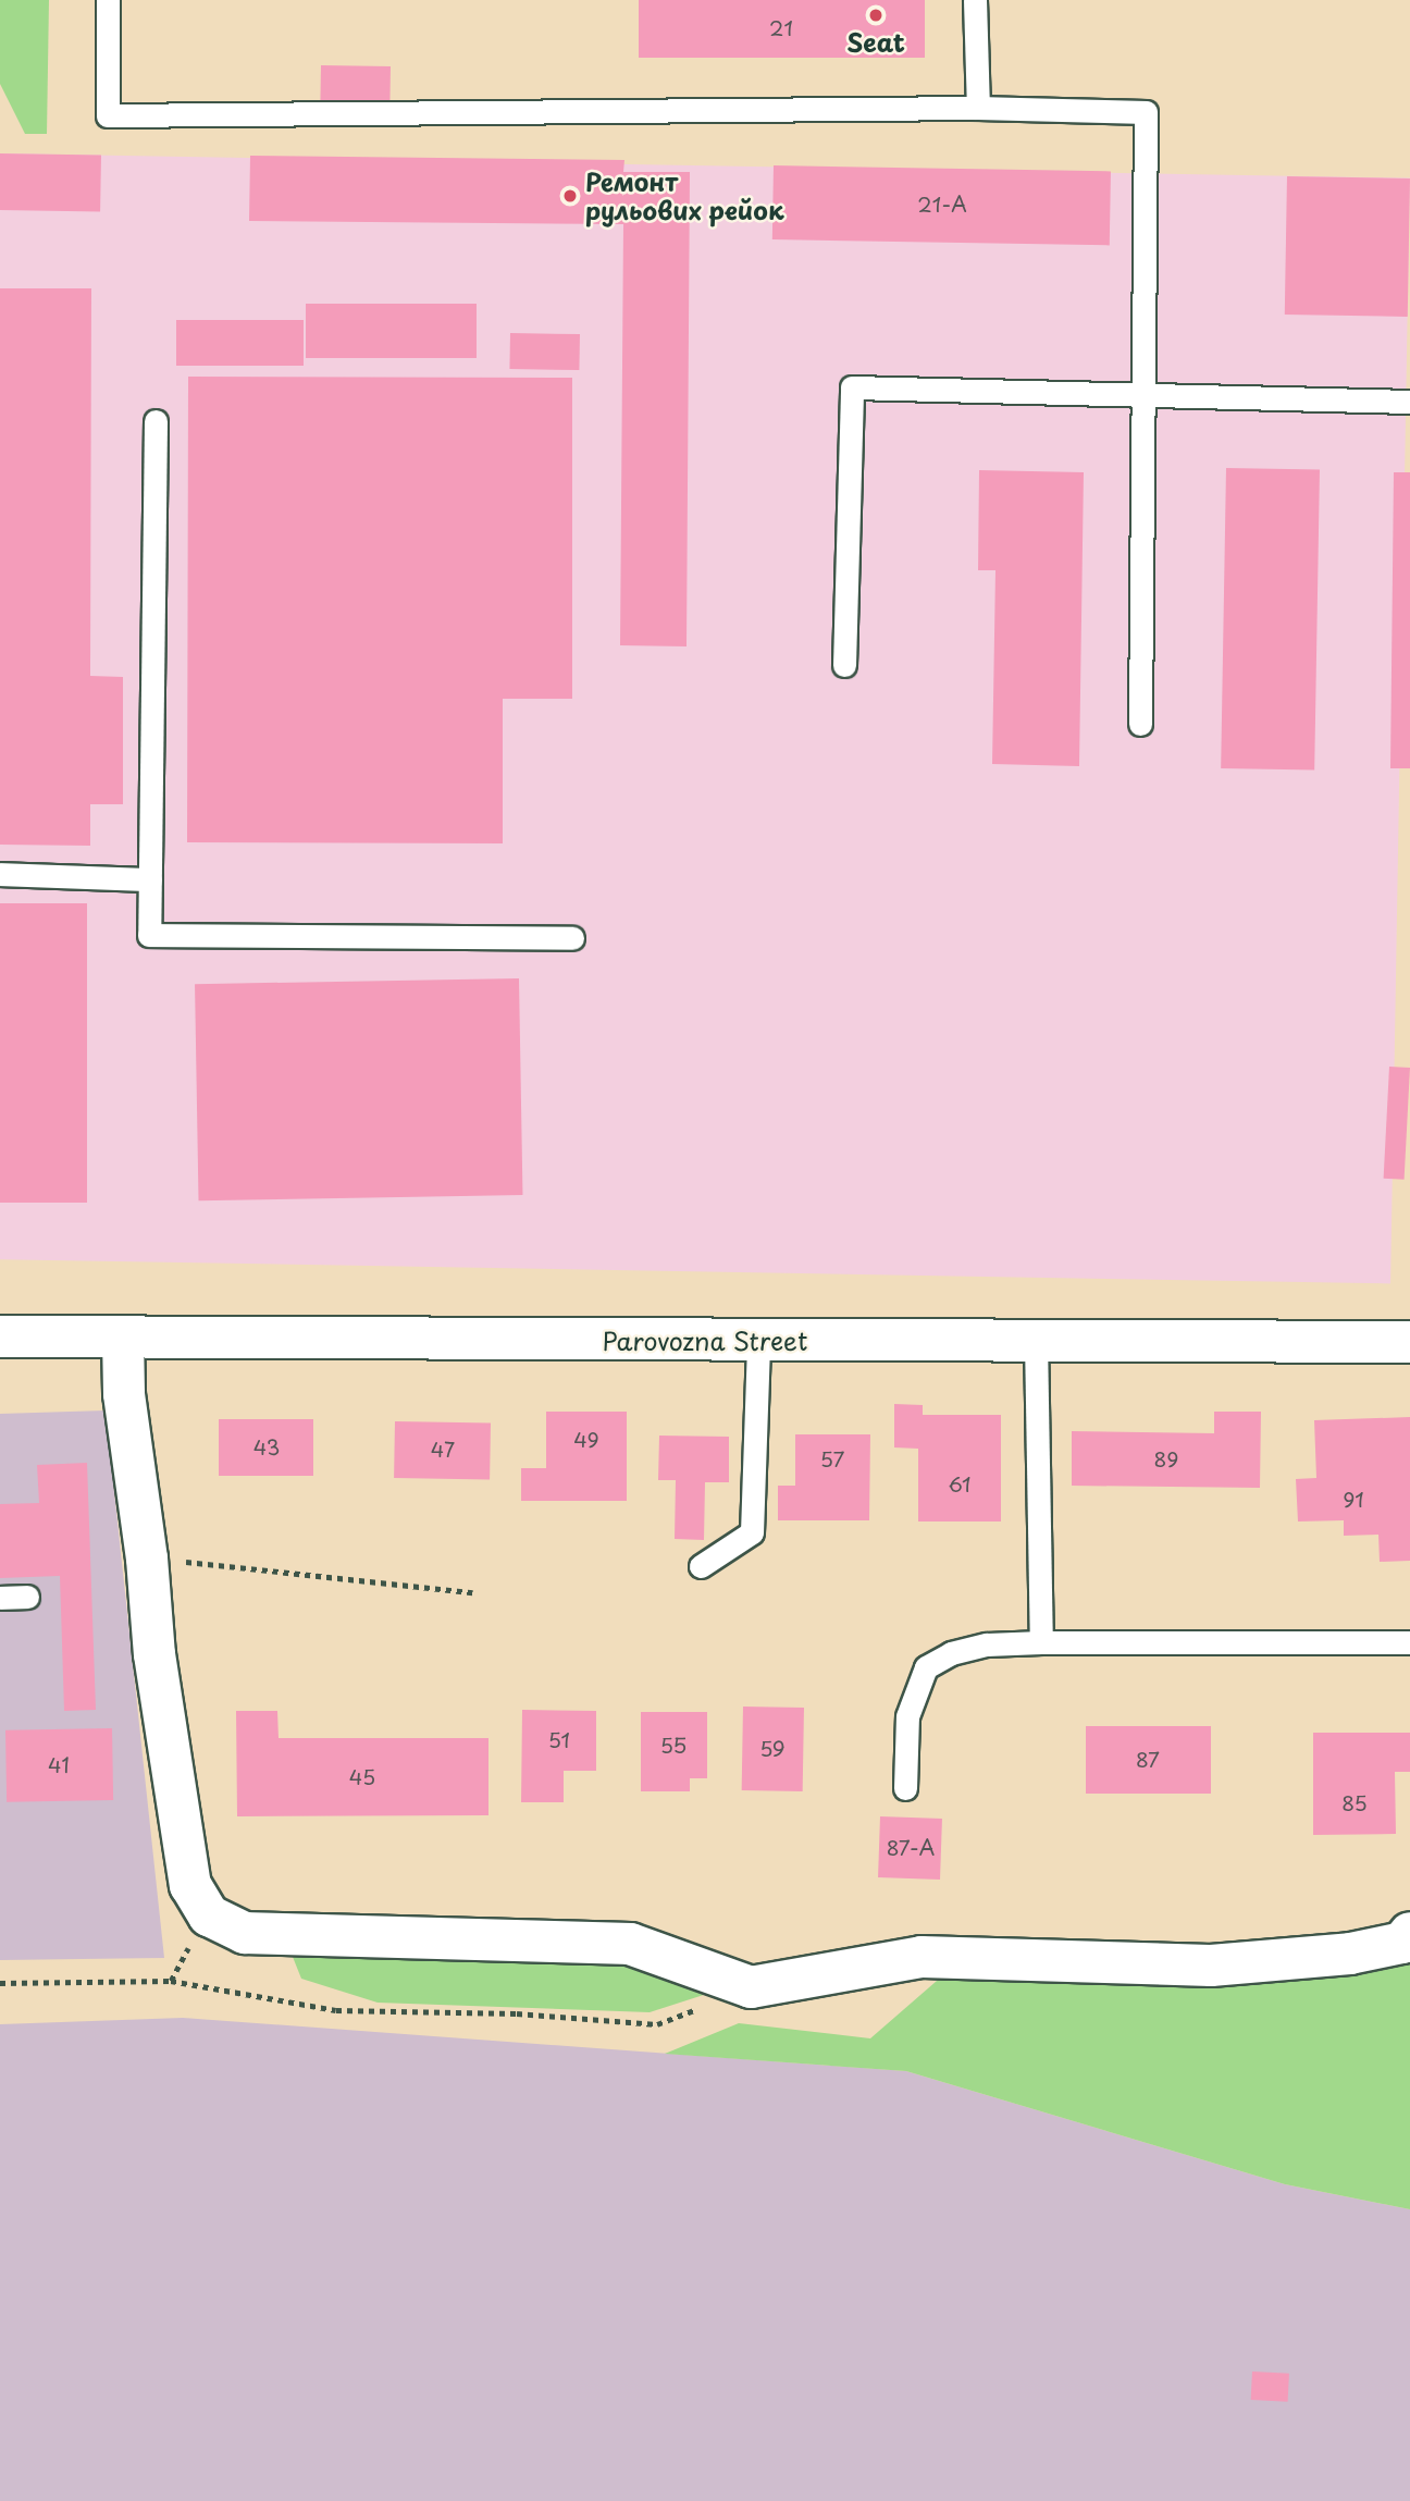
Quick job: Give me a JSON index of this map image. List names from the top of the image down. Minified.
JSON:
{"streets":{"street":["Parovozna Street"]},"places":["Seat","Ремонт рульових рейок"],"house_numbers":["21","21-А","49","43","47","57","89","61","91","51","55","59","87","41","45","85","87-А"]}
